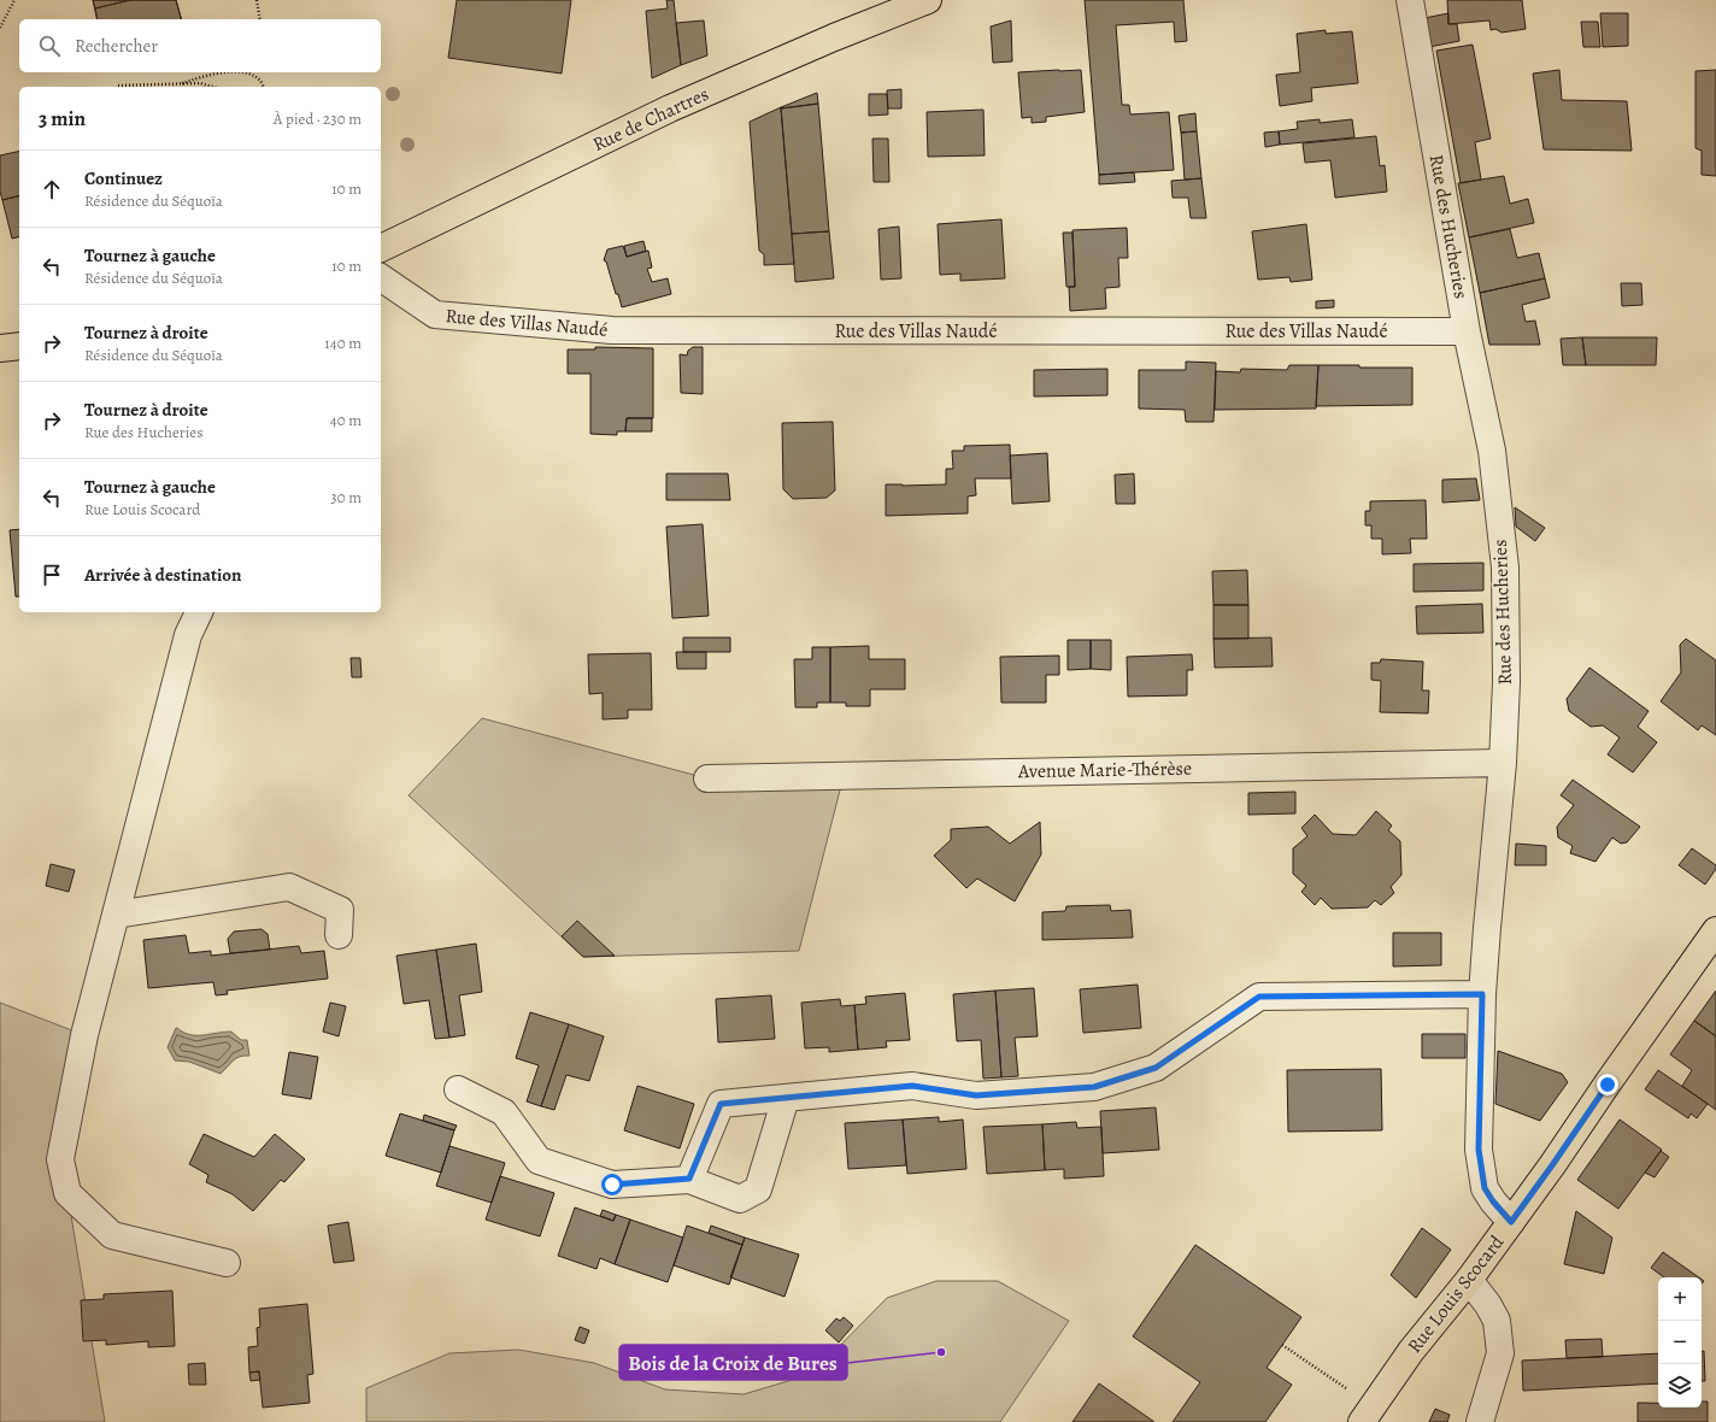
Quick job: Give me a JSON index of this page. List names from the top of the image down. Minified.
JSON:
{"streets":{"main road":["Rue de Chartres","Rue Louis Scocard"],"street":["Rue des Hucheries","Rue des Villas Naudé","Avenue Marie-Thérèse"]},"crossings":[["Rue des Hucheries","Rue des Villas Naudé"],["Rue des Hucheries","Avenue Marie-Thérèse"],["Rue des Hucheries","Rue Louis Scocard"]],"places":["Bois de la Croix de Bures"],"page":{"search":"Rechercher","heading":["3 min","À pied · 230 m"],"list":[["Continuez","Résidence du Séquoïa","10 m"],["Tournez à gauche","Résidence du Séquoïa","10 m"],["Tournez à droite","Résidence du Séquoïa","140 m"],["Tournez à droite","Rue des Hucheries","40 m"],["Tournez à gauche","Rue Louis Scocard","30 m"],"Arrivée à destination"],"map_buttons":["+","−"]}}
